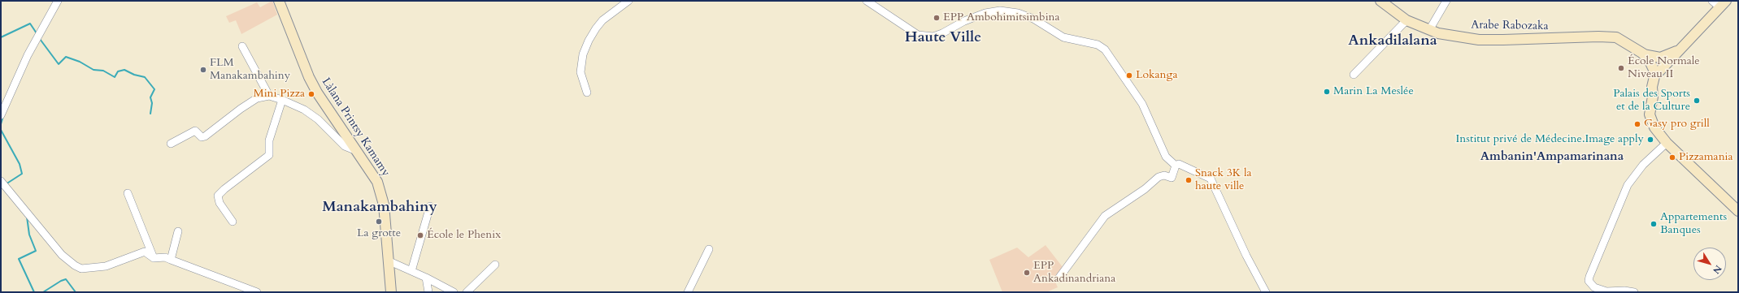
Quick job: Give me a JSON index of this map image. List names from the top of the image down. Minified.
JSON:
{"streets":{"street":["Arabe Rabozaka","Làlana Printsy Kamamy"]},"districts":["Haute Ville","Ankadilalana","Ambanin'Ampamarinana","Manakambahiny"],"places":["EPP Ambohimitsimbina","École Normale Niveau II","FLM Manakambahiny","Lokanga","Marin La Meslée","Mini Pizza","Palais des Sports et de la Culture","Gasy pro grill","Institut privé de Médecine.Image apply","Pizzamania","Snack 3K la haute ville","La grotte","Appartements Banques","École le Phenix","EPP Ankadinandriana"],"north":"bottom right"}
